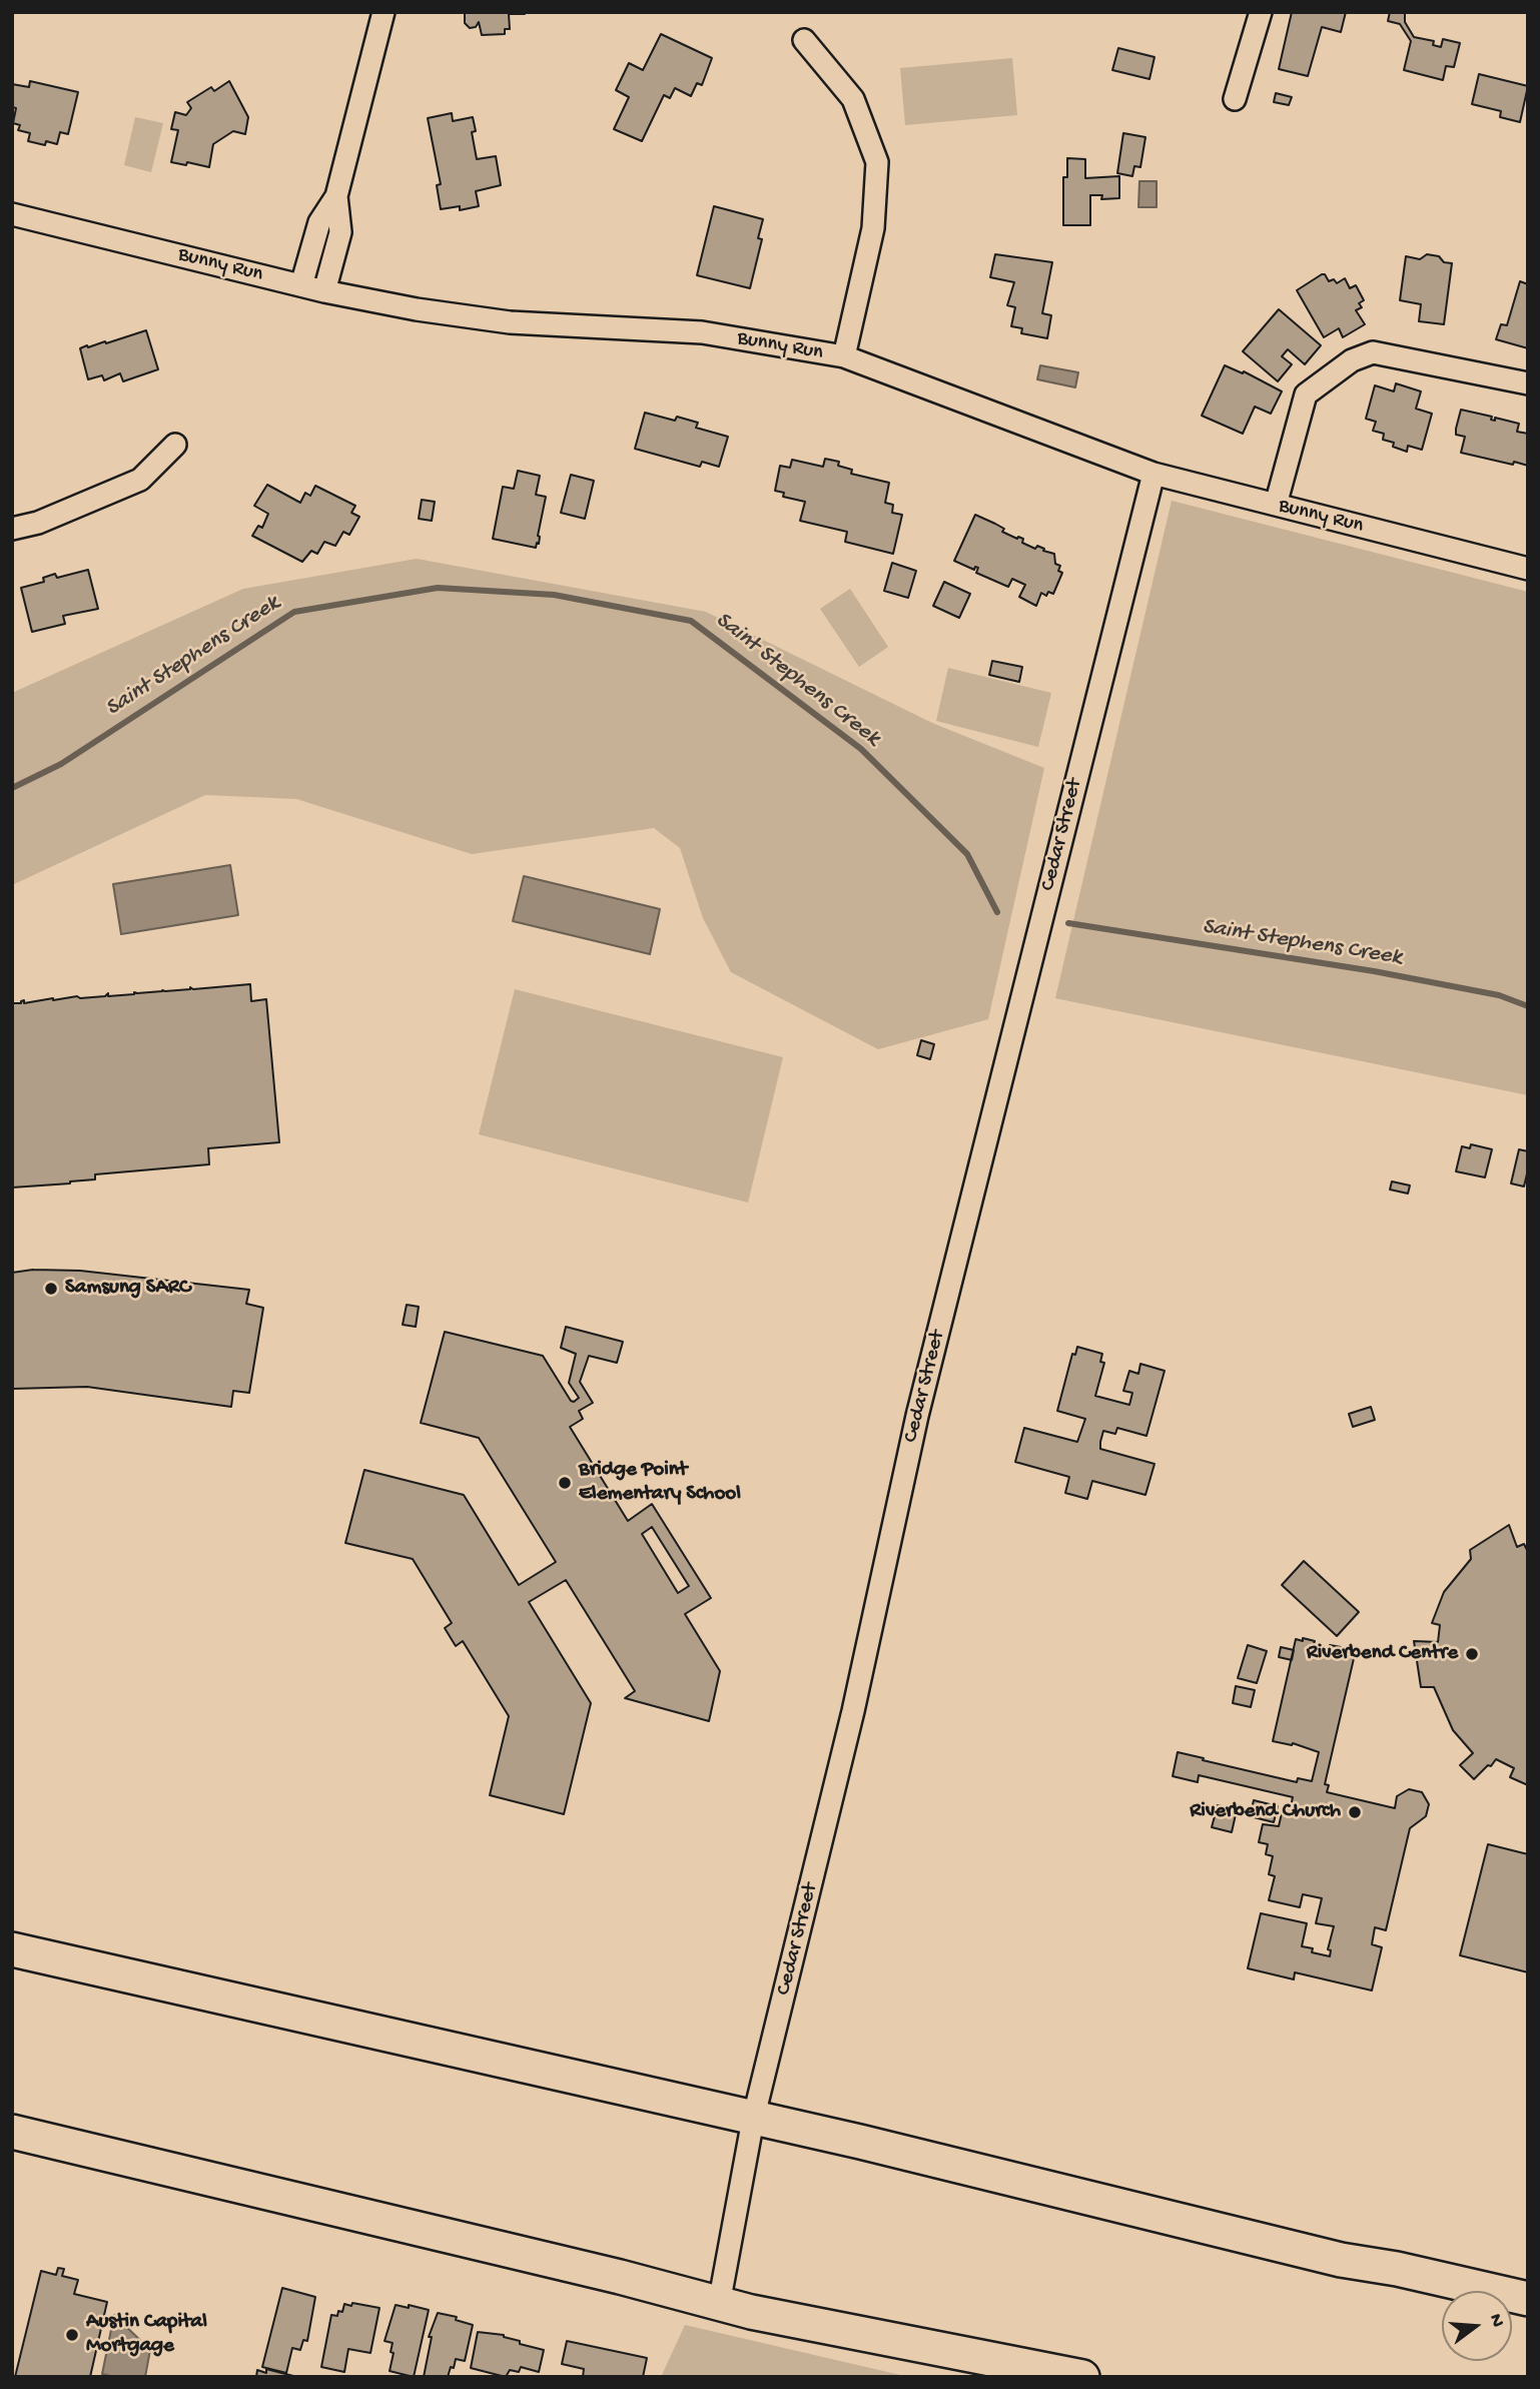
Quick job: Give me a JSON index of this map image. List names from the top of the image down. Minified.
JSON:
{"streets":{"street":["Bunny Run","Cedar Street"]},"crossings":[["Bunny Run","Cedar Street"]],"water":["Saint Stephens Creek"],"places":["Samsung SARC","Bridge Point Elementary School","Riverbend Centre","Riverbend Church","Austin Capital Mortgage"],"north":"right"}
